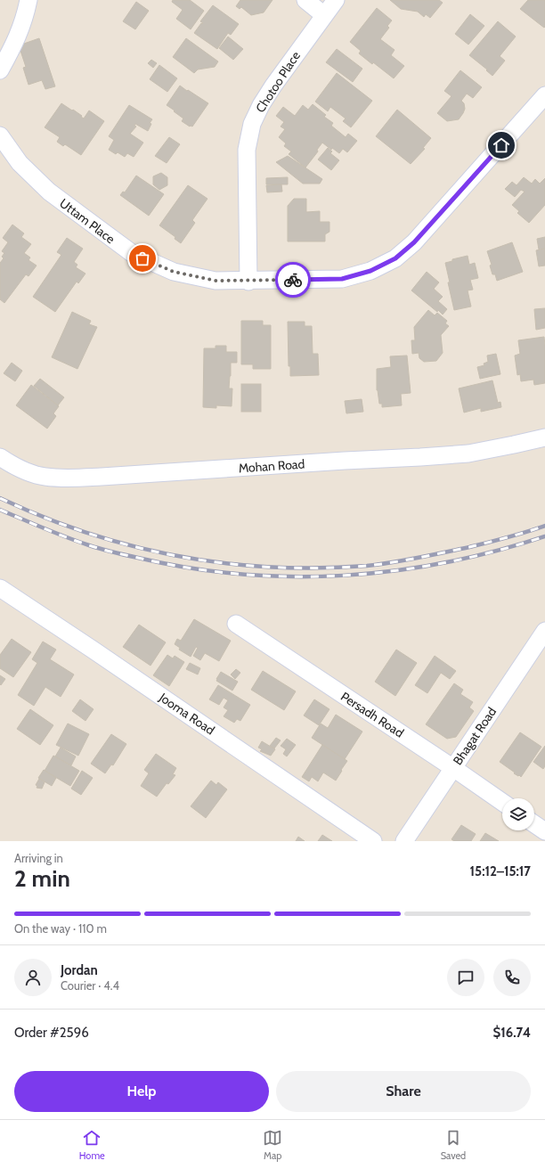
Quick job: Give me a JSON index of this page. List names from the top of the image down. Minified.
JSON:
{"streets":{"street":["Chotoo Place","Uttam Place","Mohan Road","Jooma Road","Persadh Road","Bhagat Road"]},"crossings":[["Chotoo Place","Uttam Place"],["Persadh Road","Bhagat Road"]],"page":{"heading":["2 min","Arriving in","15:12–15:17"],"panel":["Jordan","Courier · 4.4","Order #2596","$16.74"],"bar":"On the way · 110 m","buttons":["Help","Share"],"tabs":["Home","Map","Saved"]}}
